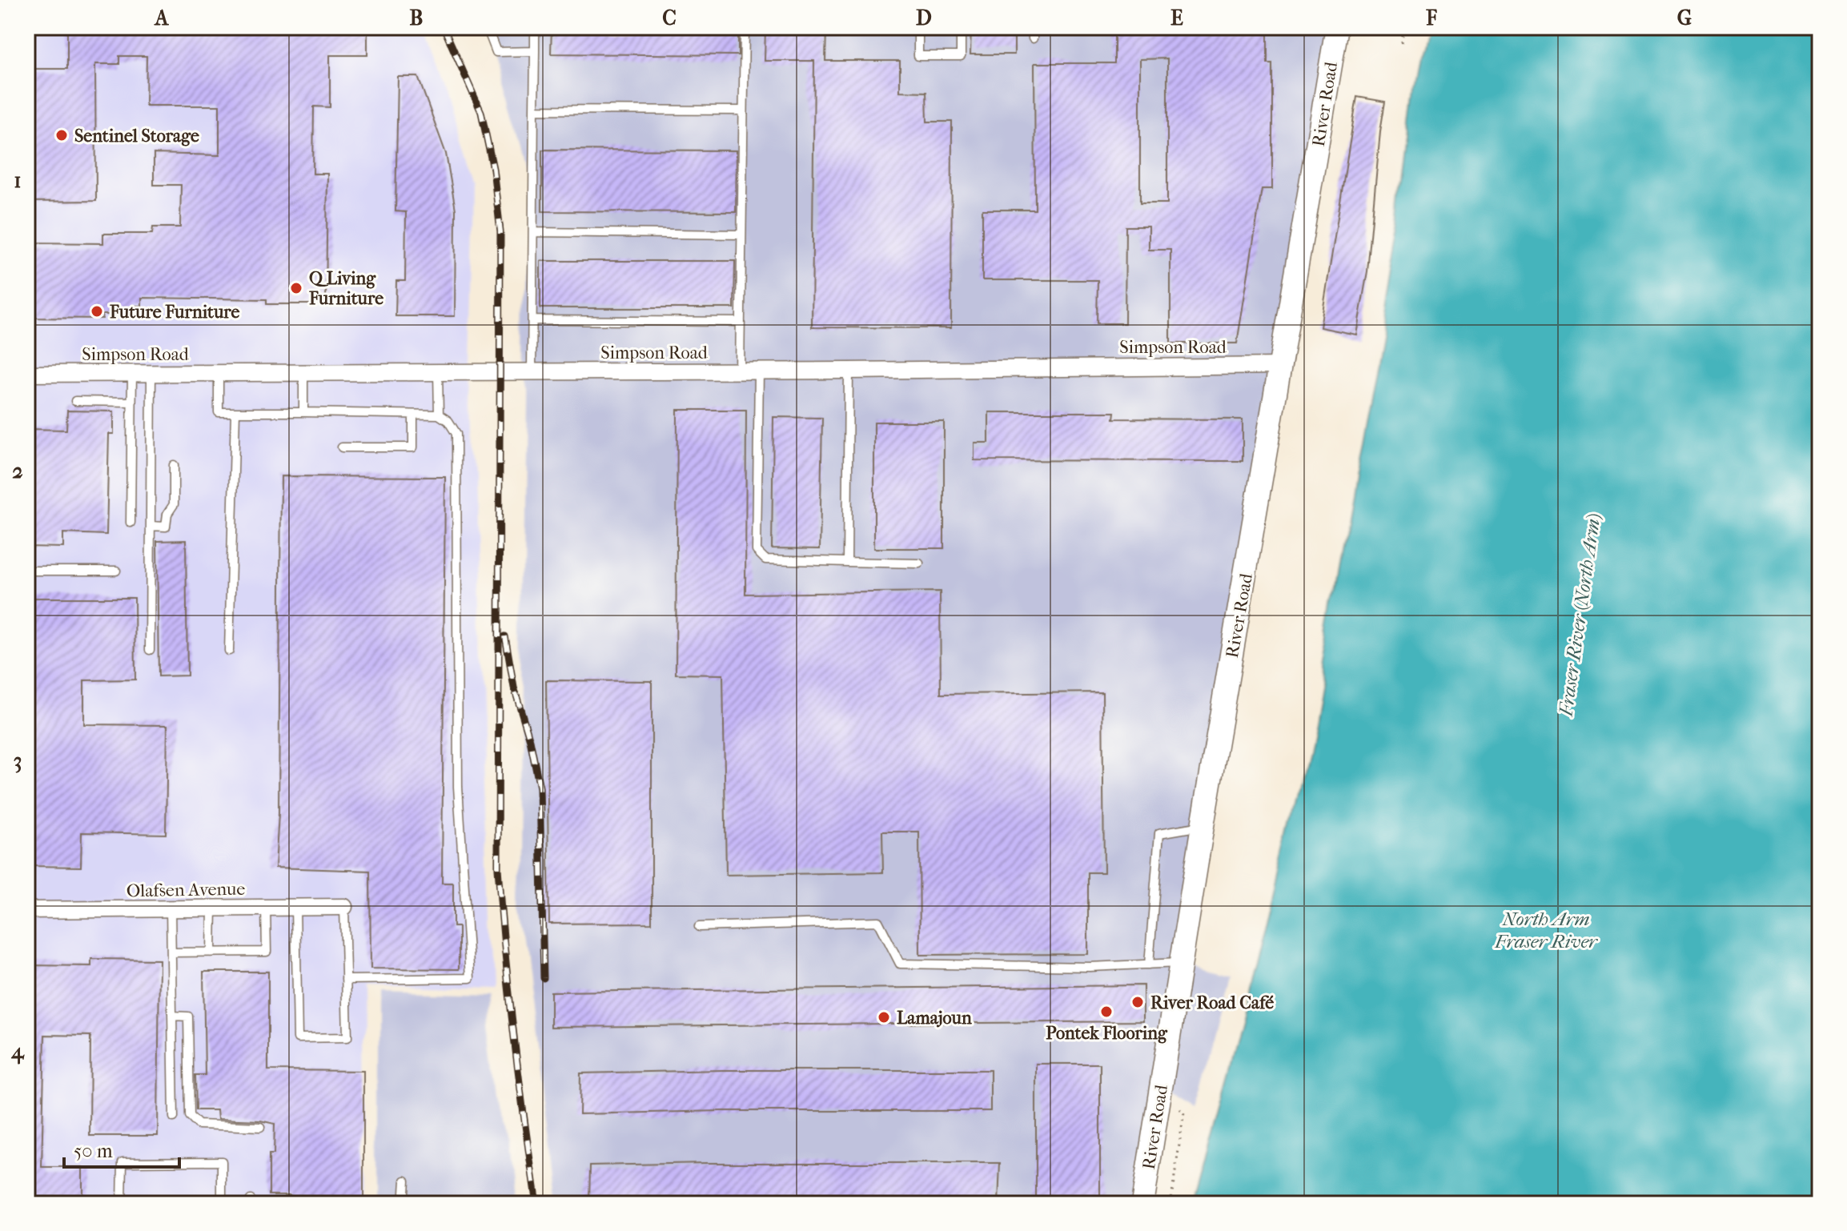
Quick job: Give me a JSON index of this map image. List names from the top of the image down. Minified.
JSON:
{"streets":{"street":["River Road","Simpson Road","Olafsen Avenue"]},"crossings":[["River Road","Simpson Road"]],"water":["Fraser River (North Arm)","North Arm Fraser River"],"places":["Sentinel Storage","Q Living Furniture","Future Furniture","River Road Café","Pontek Flooring","Lamajoun"],"scale_bar":"50 m","grid":{"columns":["A","B","C","D","E","F","G"],"rows":["1","2","3","4"]}}
